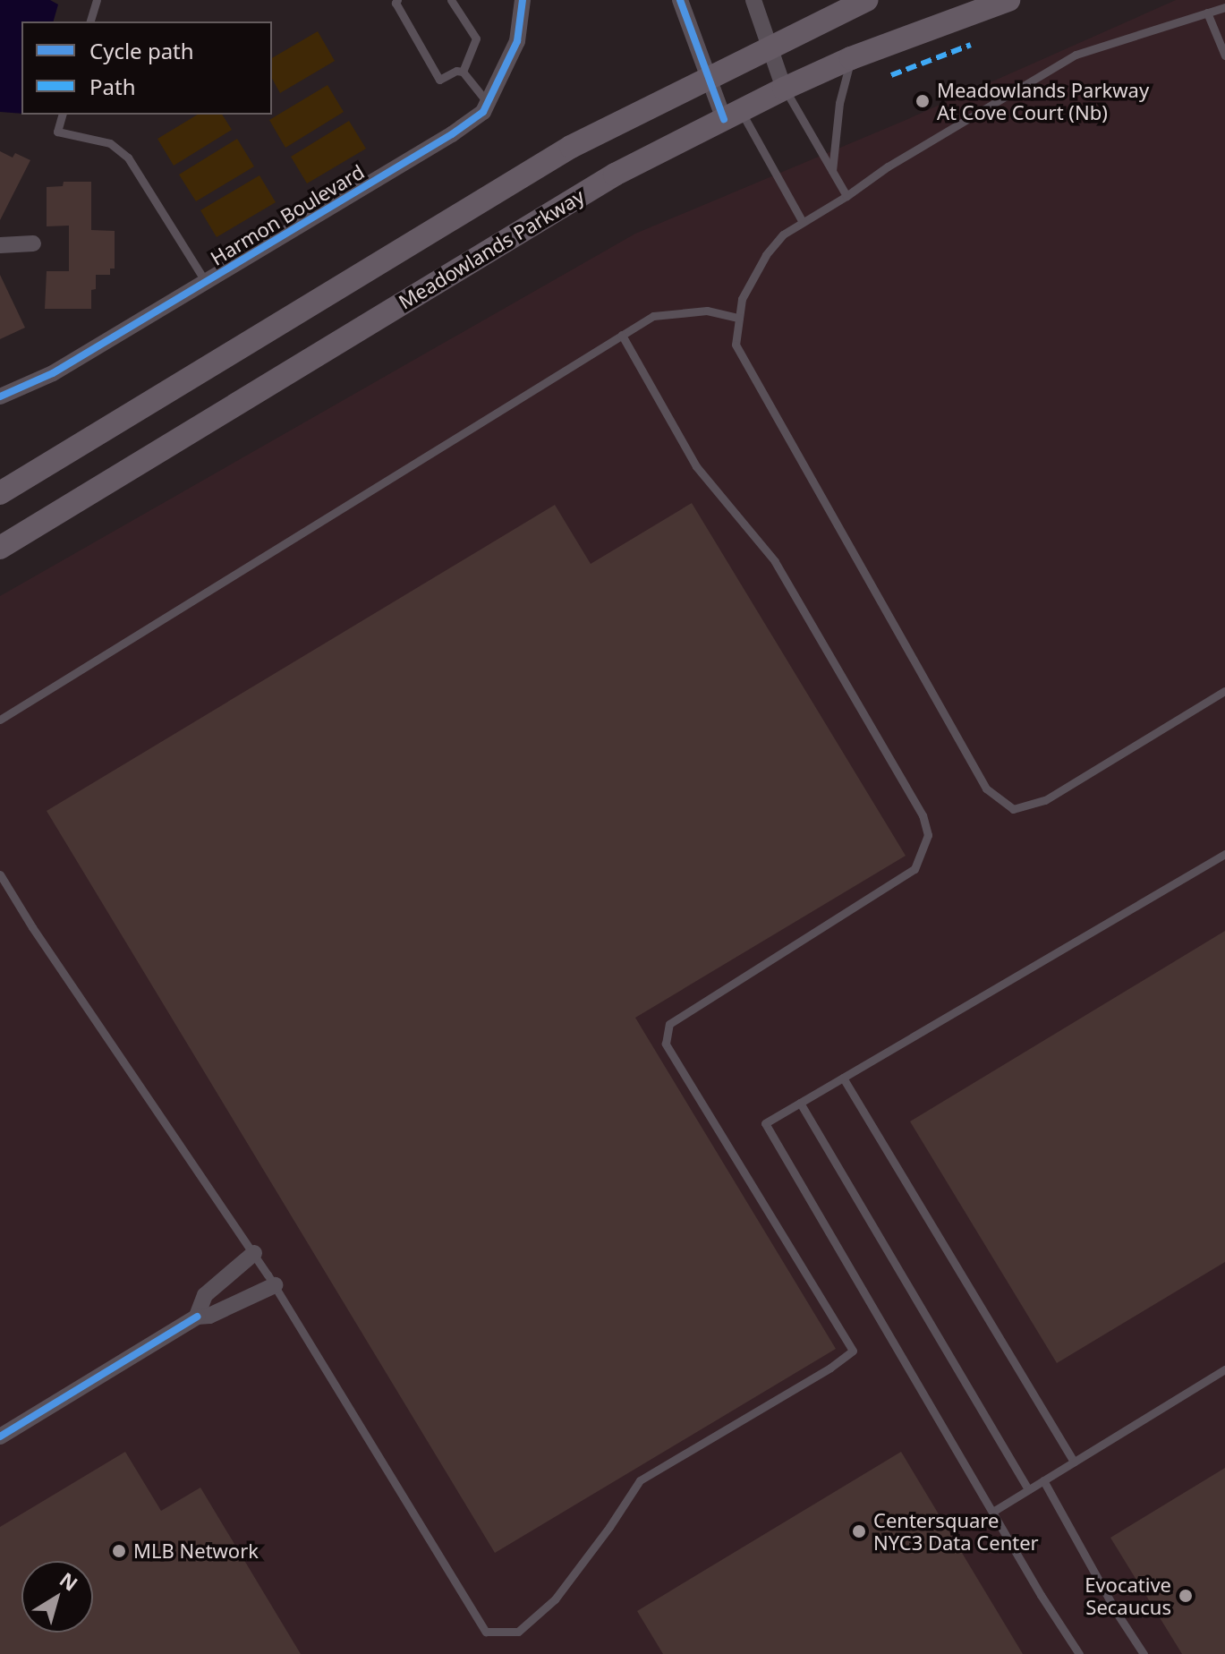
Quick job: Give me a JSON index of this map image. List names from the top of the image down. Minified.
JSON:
{"streets":{"main road":["Meadowlands Parkway"],"street":["Harmon Boulevard"]},"places":["Meadowlands Parkway At Cove Court (Nb)","Centersquare NYC3 Data Center","MLB Network","Evocative Secaucus"],"legend":["Cycle path","Path"],"north":"top right"}
